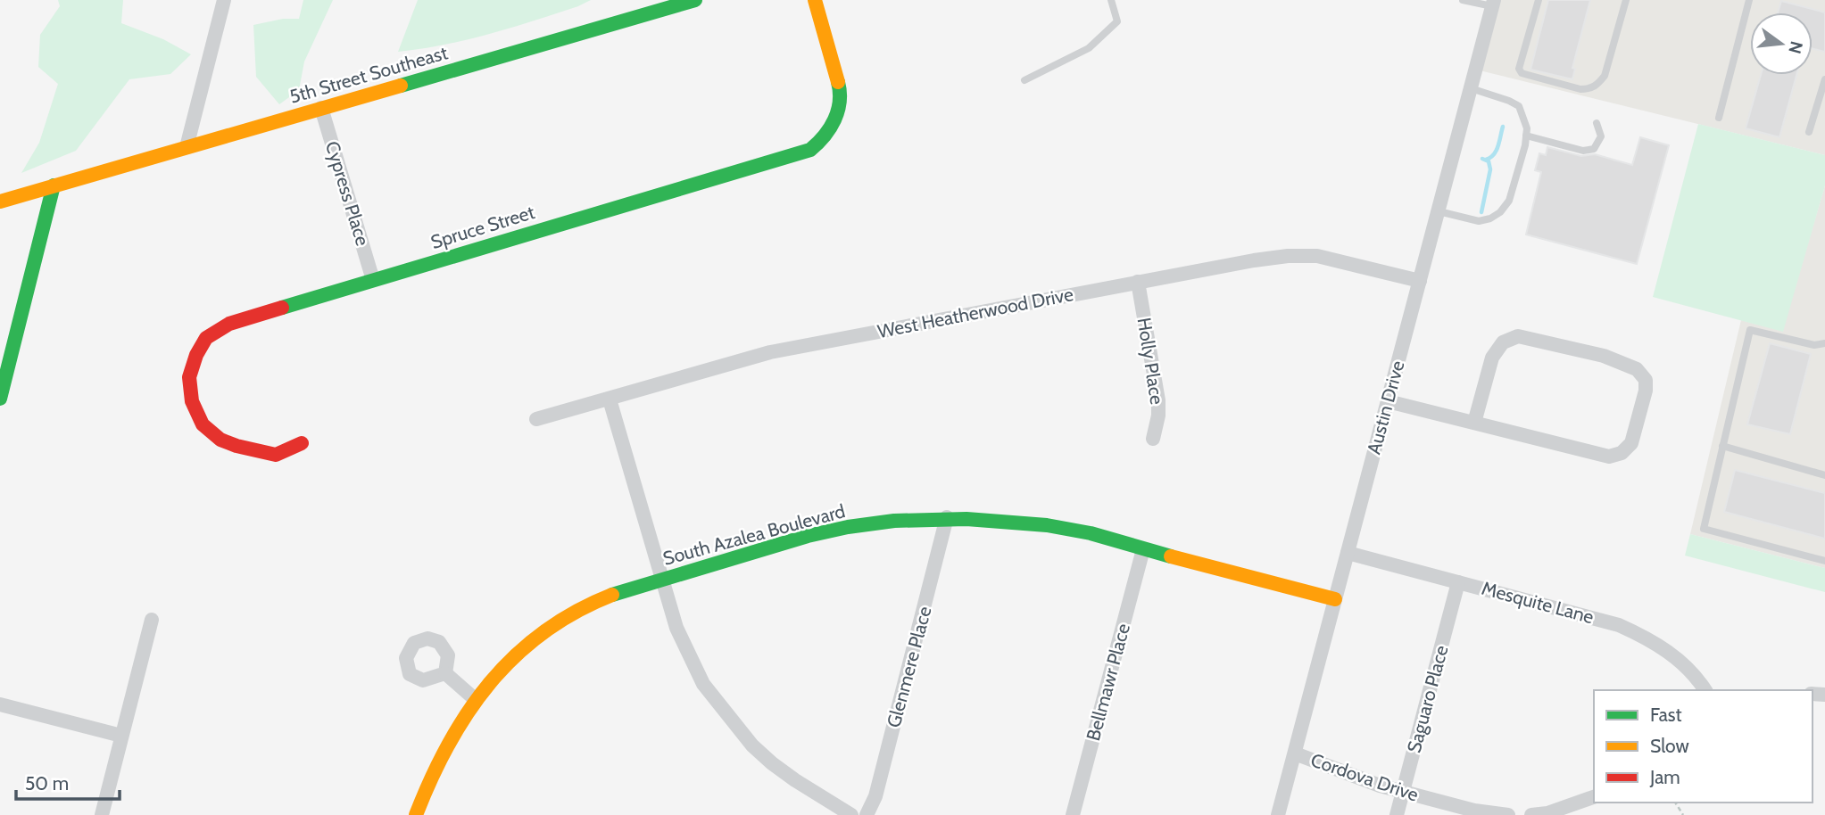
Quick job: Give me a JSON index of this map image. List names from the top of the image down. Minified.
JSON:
{"streets":{"street":["5th Street Southeast","Cypress Place","Spruce Street","West Heatherwood Drive","Holly Place","Austin Drive","South Azalea Boulevard","Mesquite Lane","Glenmere Place","Bellmawr Place","Saguaro Place","Cordova Drive"]},"crossings":[["5th Street Southeast","Cypress Place"],["Cypress Place","Spruce Street"],["West Heatherwood Drive","Holly Place"],["West Heatherwood Drive","Austin Drive"],["Austin Drive","South Azalea Boulevard"],["Austin Drive","Mesquite Lane"],["Austin Drive","Cordova Drive"],["South Azalea Boulevard","Glenmere Place"],["South Azalea Boulevard","Bellmawr Place"],["Mesquite Lane","Saguaro Place"],["Saguaro Place","Cordova Drive"]],"legend":["Fast","Slow","Jam"],"scale_bar":"50 m","north":"right"}
